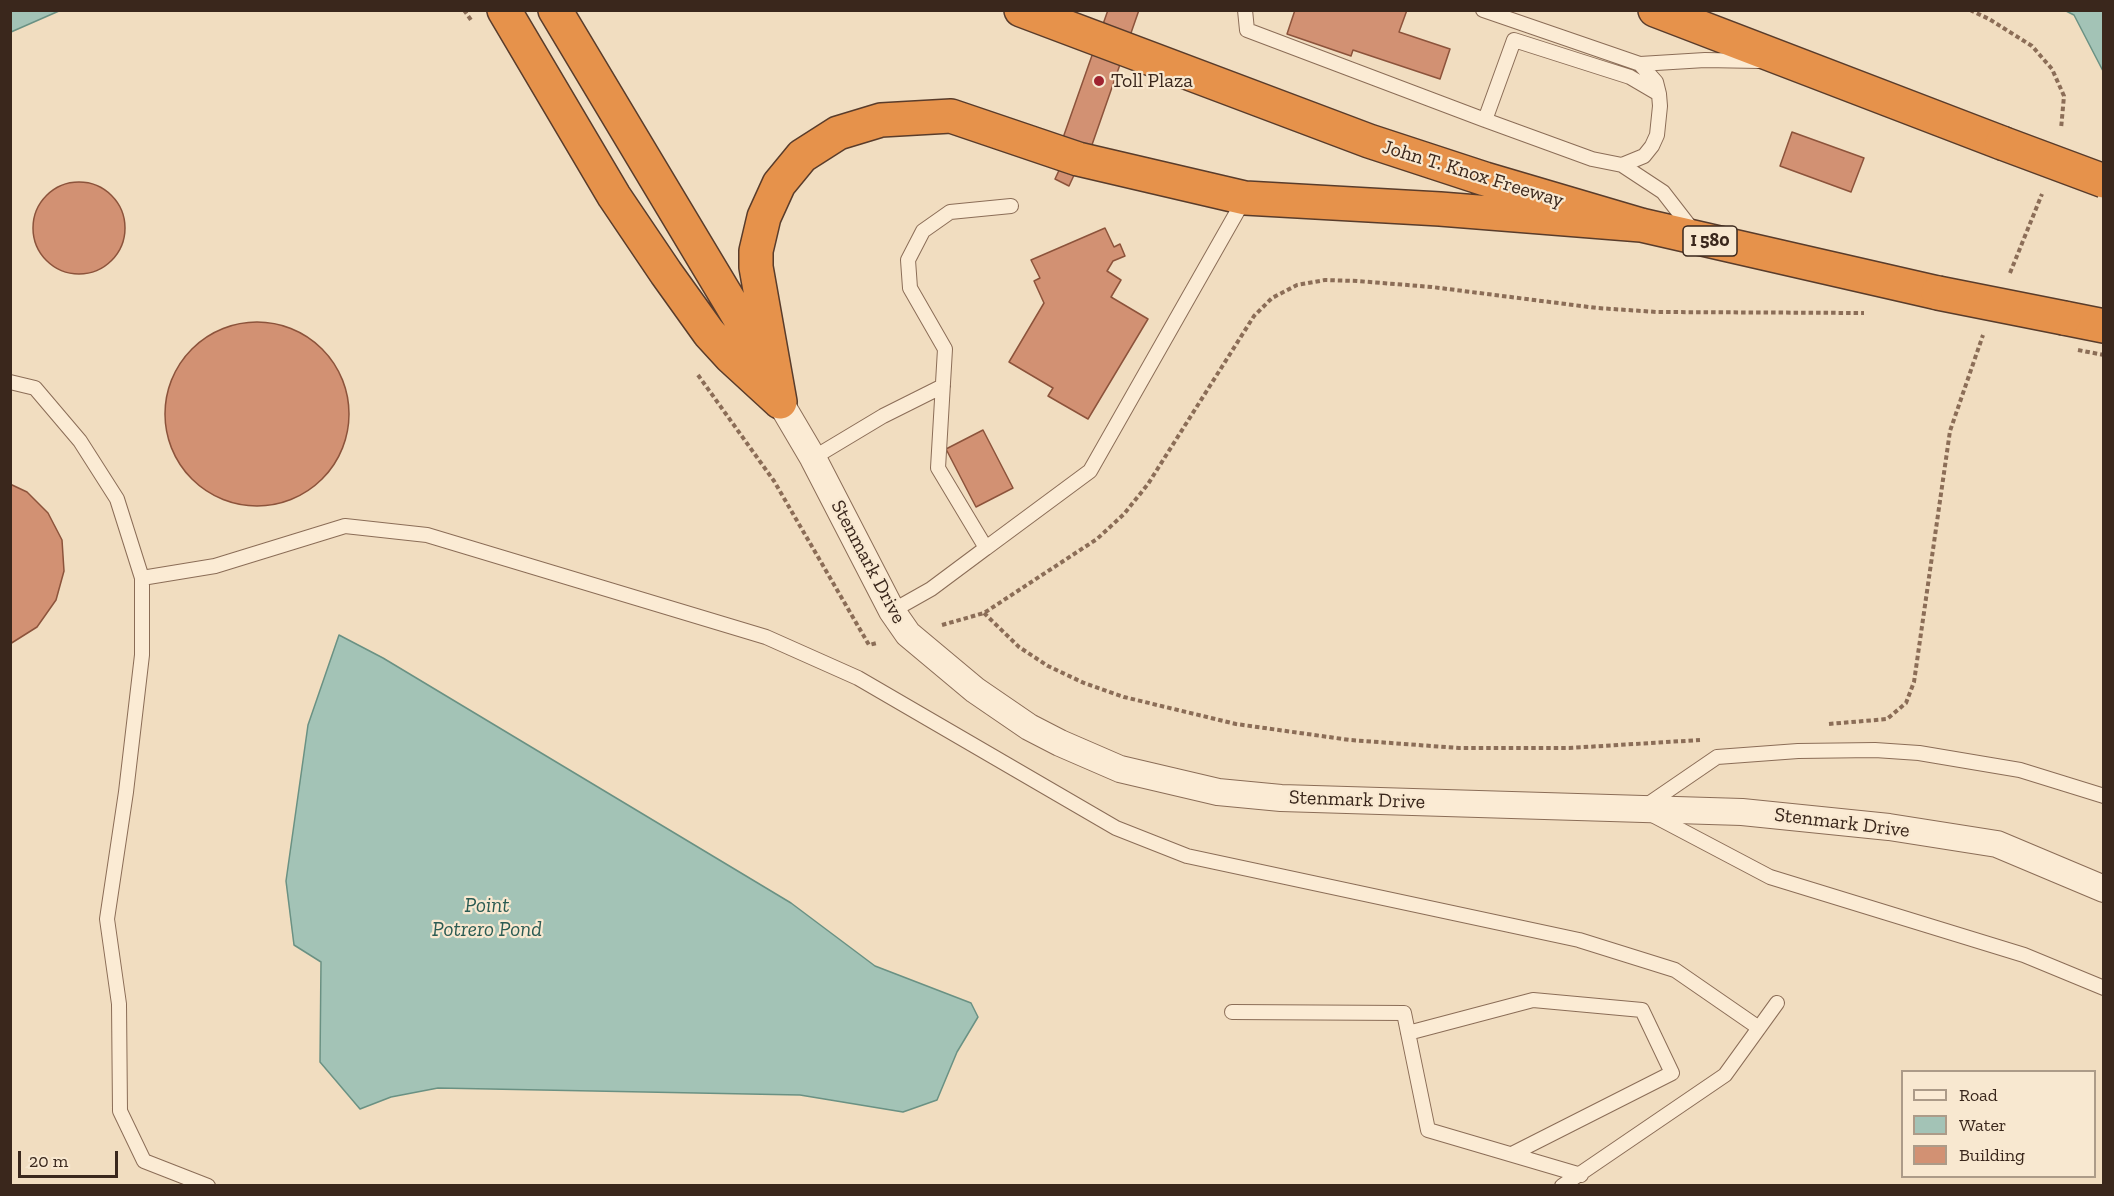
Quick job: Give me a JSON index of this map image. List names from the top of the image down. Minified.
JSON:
{"streets":{"highway":["John T. Knox Freeway","I 580"],"street":["Stenmark Drive"]},"water":["Point Potrero Pond"],"places":["Toll Plaza"],"legend":["Road","Water","Building"],"scale_bar":"20 m"}
